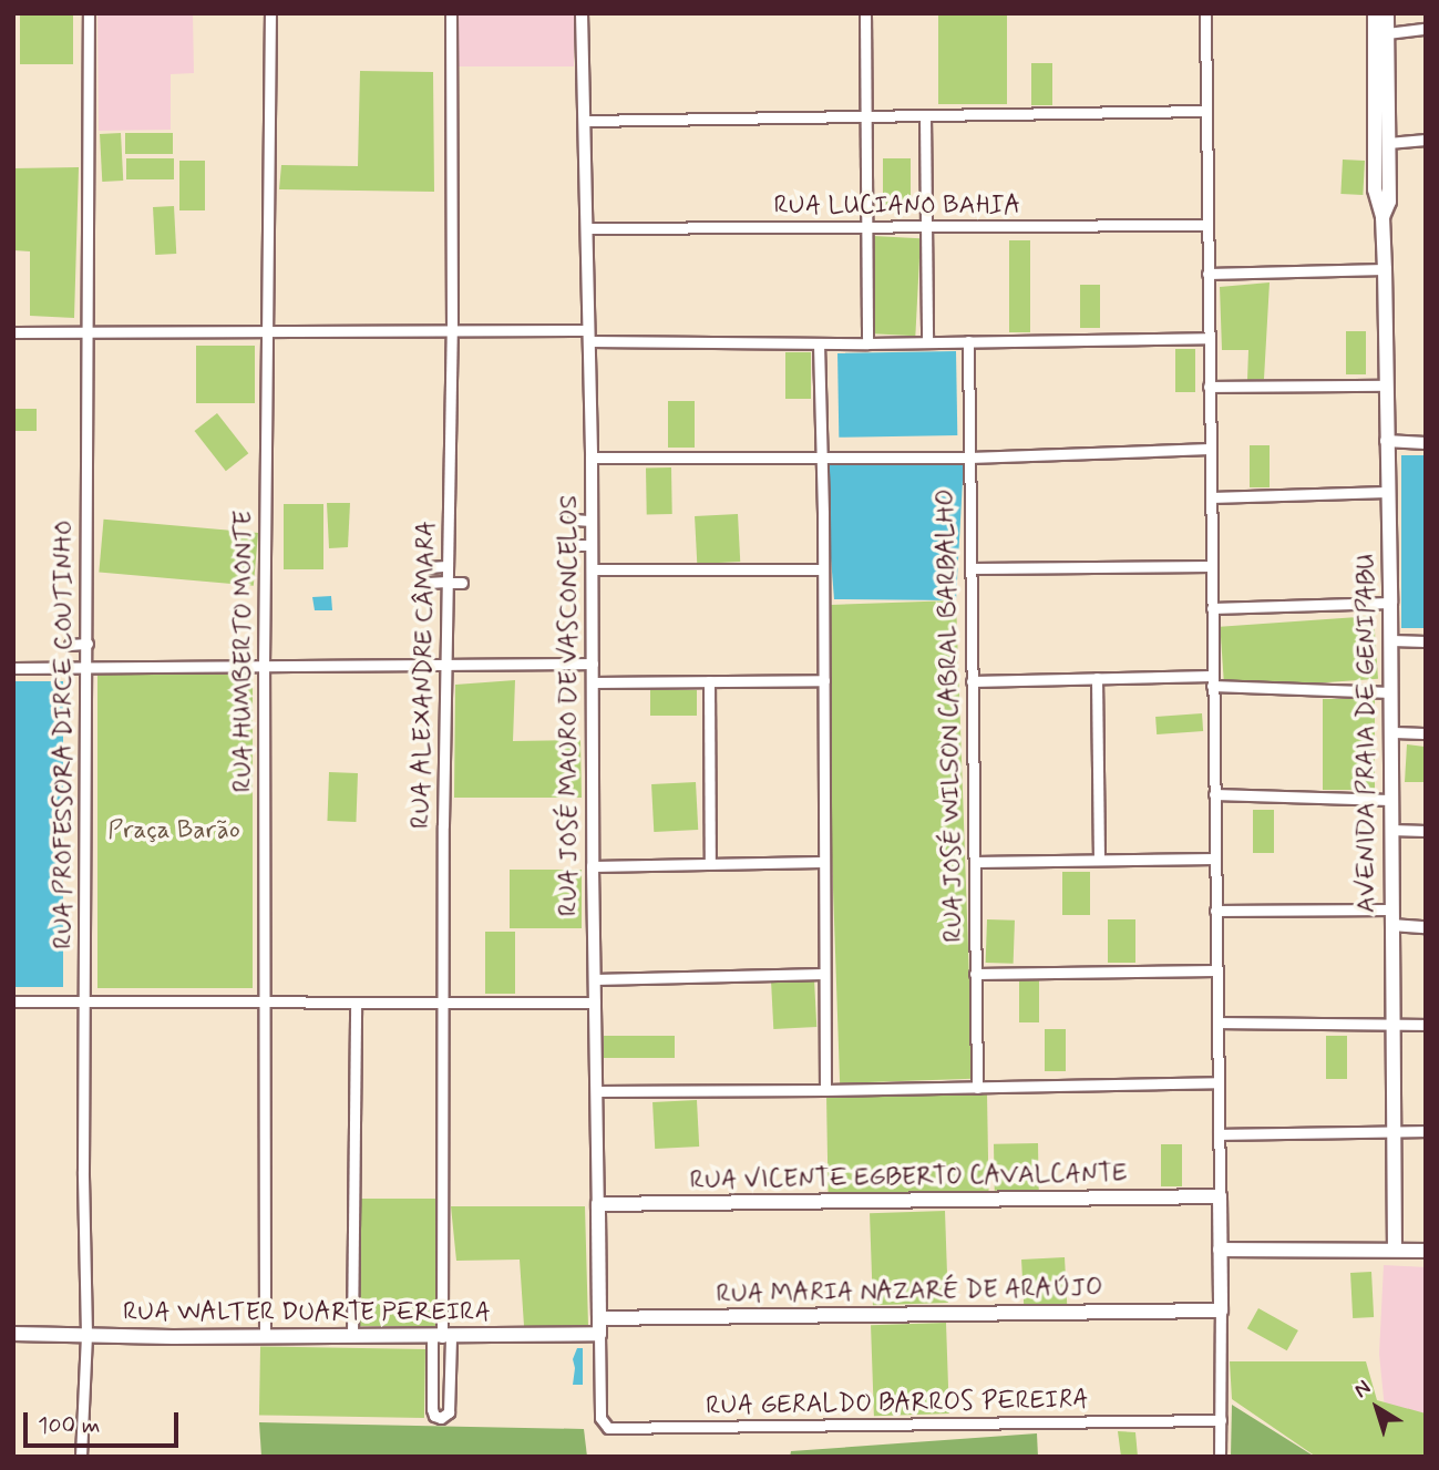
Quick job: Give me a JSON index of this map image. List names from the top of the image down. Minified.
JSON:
{"streets":{"main road":["RUA JOSÉ MAURO DE VASCONCELOS","AVENIDA PRAIA DE GENIPABU","RUA VICENTE EGBERTO CAVALCANTE","RUA MARIA NAZARÉ DE ARAÚJO","RUA WALTER DUARTE PEREIRA"],"street":["RUA LUCIANO BAHIA","RUA HUMBERTO MONTE","RUA ALEXANDRE CÂMARA","RUA JOSÉ WILSON CABRAL BARBALHO","RUA PROFESSORA DIRCE COUTINHO","RUA GERALDO BARROS PEREIRA"]},"crossings":[["RUA LUCIANO BAHIA","RUA JOSÉ MAURO DE VASCONCELOS"],["RUA HUMBERTO MONTE","RUA WALTER DUARTE PEREIRA"],["RUA ALEXANDRE CÂMARA","RUA WALTER DUARTE PEREIRA"],["RUA JOSÉ MAURO DE VASCONCELOS","RUA VICENTE EGBERTO CAVALCANTE"],["RUA JOSÉ MAURO DE VASCONCELOS","RUA MARIA NAZARÉ DE ARAÚJO"],["RUA JOSÉ MAURO DE VASCONCELOS","RUA WALTER DUARTE PEREIRA"],["RUA JOSÉ MAURO DE VASCONCELOS","RUA GERALDO BARROS PEREIRA"],["RUA PROFESSORA DIRCE COUTINHO","RUA WALTER DUARTE PEREIRA"]],"parks":["Praça Barão"],"scale_bar":"100 m","north":"top left"}
